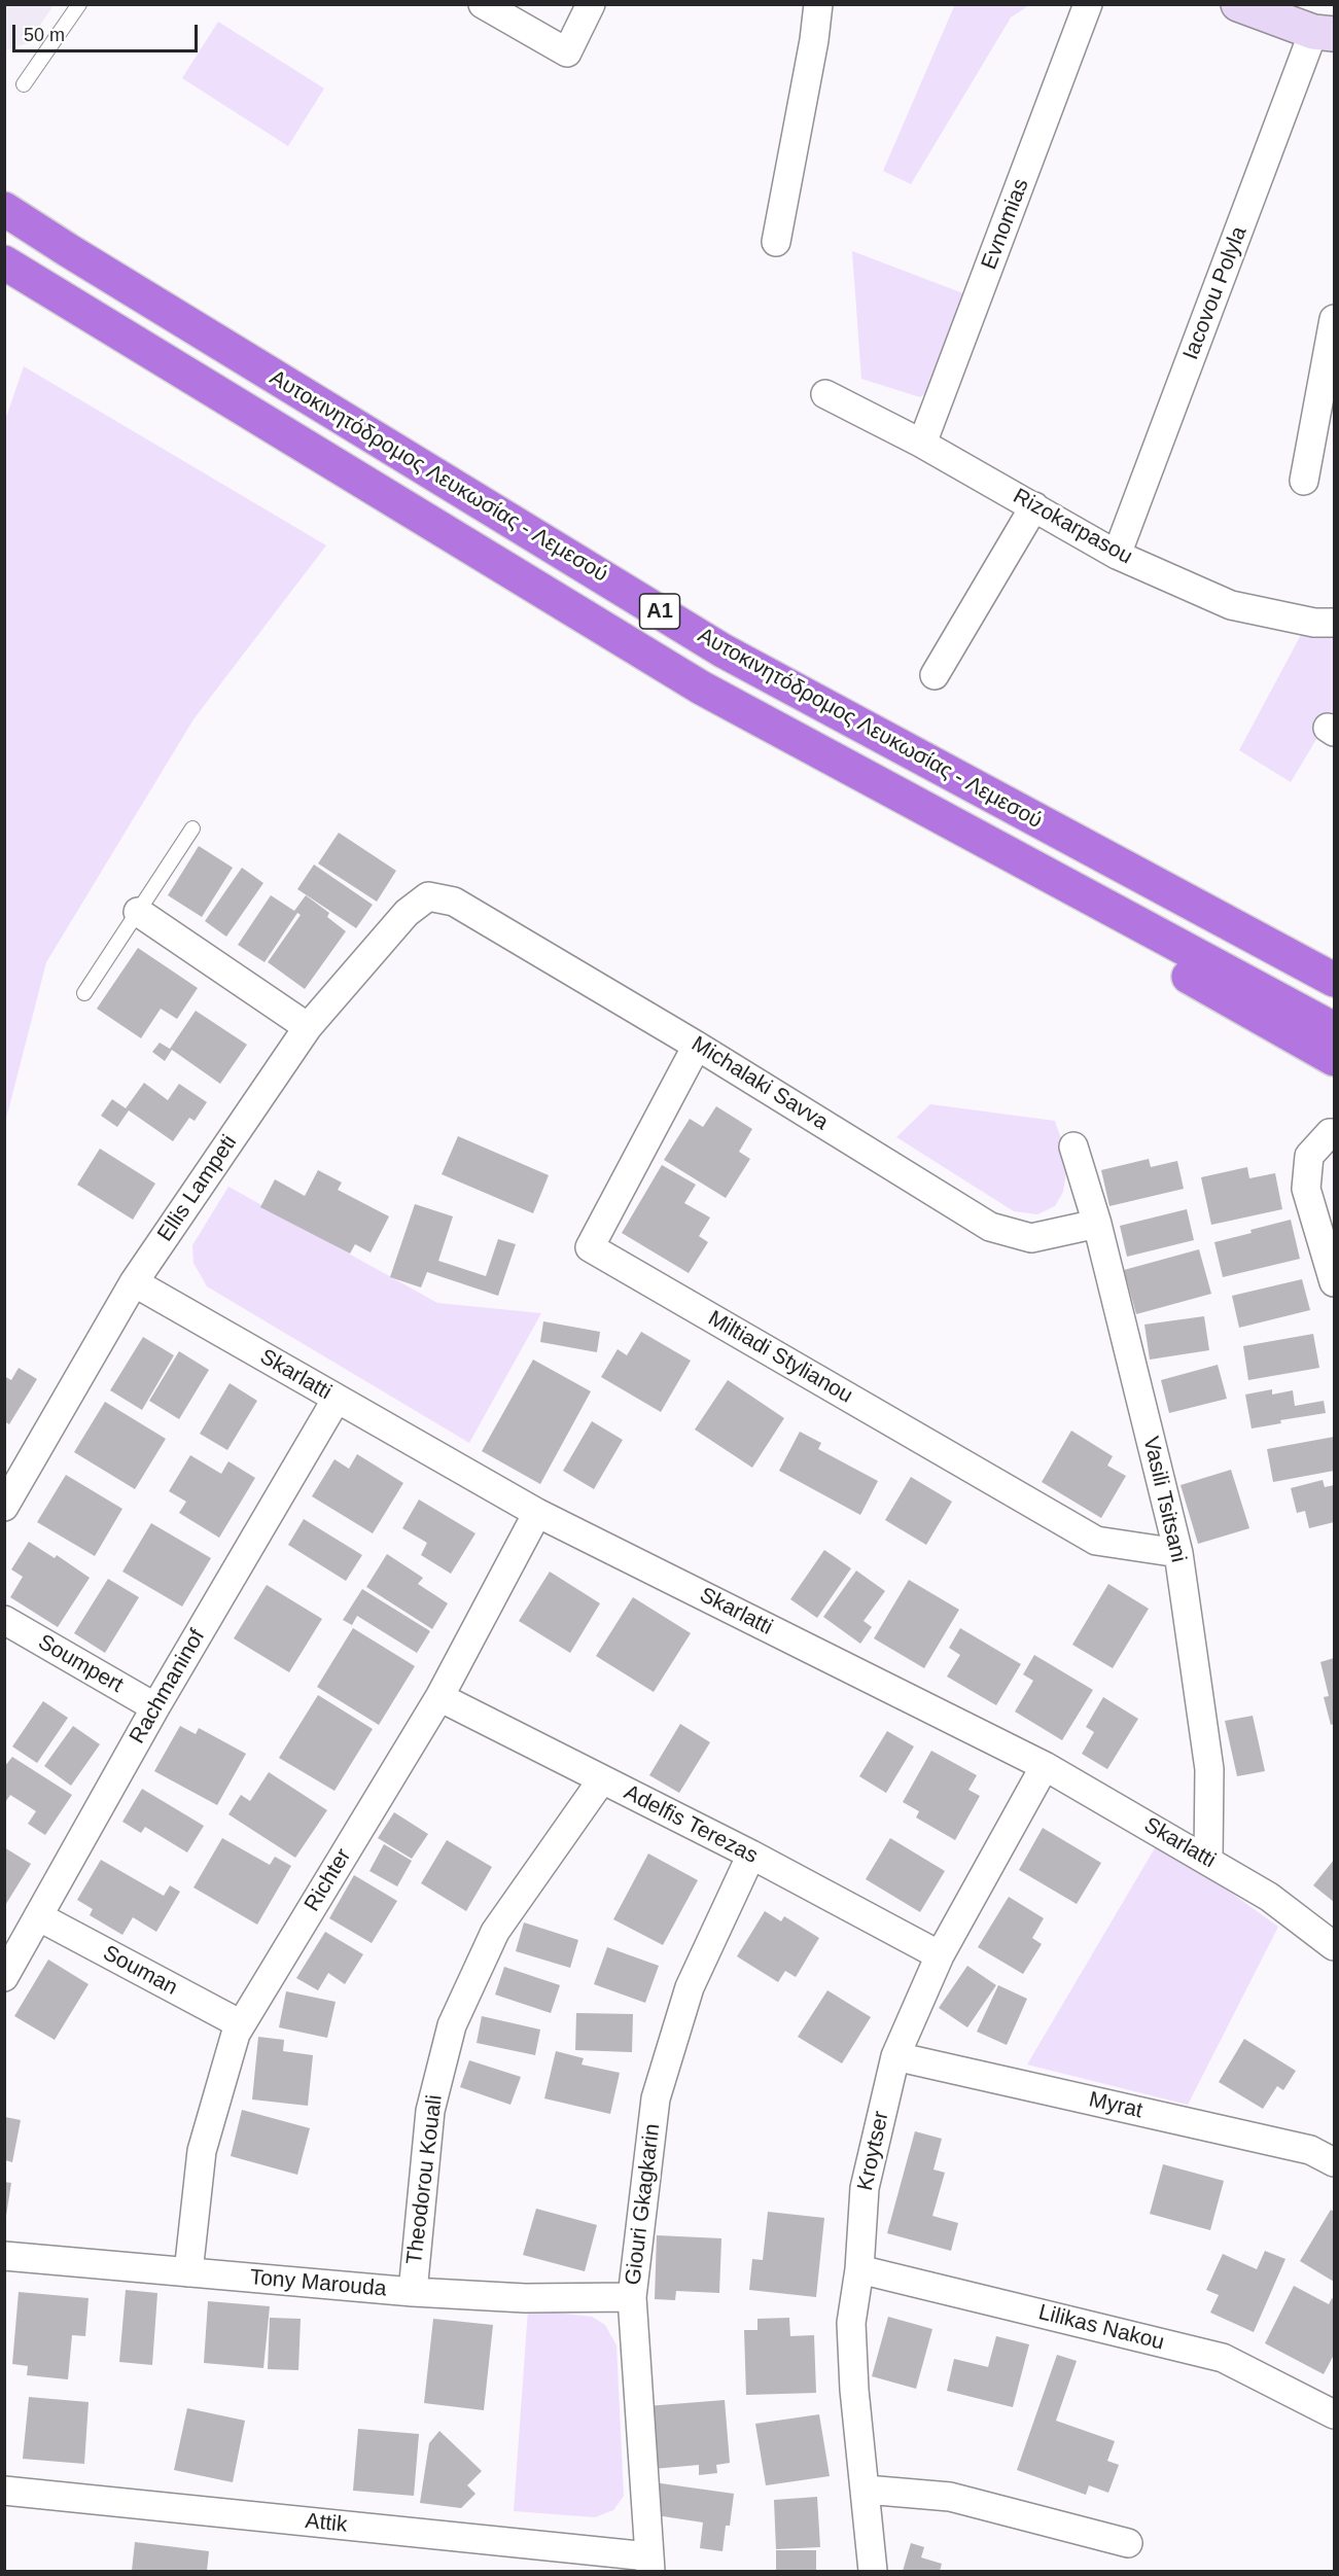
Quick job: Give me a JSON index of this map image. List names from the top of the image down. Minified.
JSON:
{"streets":{"highway":["Αυτοκινητόδρομος Λευκωσίας - Λεμεσού","A1"],"street":["Evnomias","Iacovou Polyla","Rizokarpasou","Michalaki Savva","Ellis Lampeti","Miltiadi Stylianou","Skarlatti","Vasili Tsitsani","Soumpert","Rachmaninof","Adelfis Terezas","Richter","Souman","Myrat","Kroytser","Theodorou Kouali","Giouri Gkagkarin","Tony Marouda","Lilikas Nakou","Attik"]},"crossings":[["Evnomias","Rizokarpasou"],["Iacovou Polyla","Rizokarpasou"],["Michalaki Savva","Ellis Lampeti"],["Michalaki Savva","Miltiadi Stylianou"],["Michalaki Savva","Vasili Tsitsani"],["Ellis Lampeti","Skarlatti"],["Miltiadi Stylianou","Vasili Tsitsani"],["Skarlatti","Vasili Tsitsani"],["Skarlatti","Rachmaninof"],["Skarlatti","Richter"],["Skarlatti","Kroytser"],["Soumpert","Rachmaninof"],["Rachmaninof","Souman"],["Adelfis Terezas","Richter"],["Adelfis Terezas","Kroytser"],["Adelfis Terezas","Theodorou Kouali"],["Adelfis Terezas","Giouri Gkagkarin"],["Richter","Souman"],["Richter","Tony Marouda"],["Myrat","Kroytser"],["Kroytser","Lilikas Nakou"],["Theodorou Kouali","Tony Marouda"],["Giouri Gkagkarin","Tony Marouda"],["Giouri Gkagkarin","Attik"]],"scale_bar":"50 m"}
